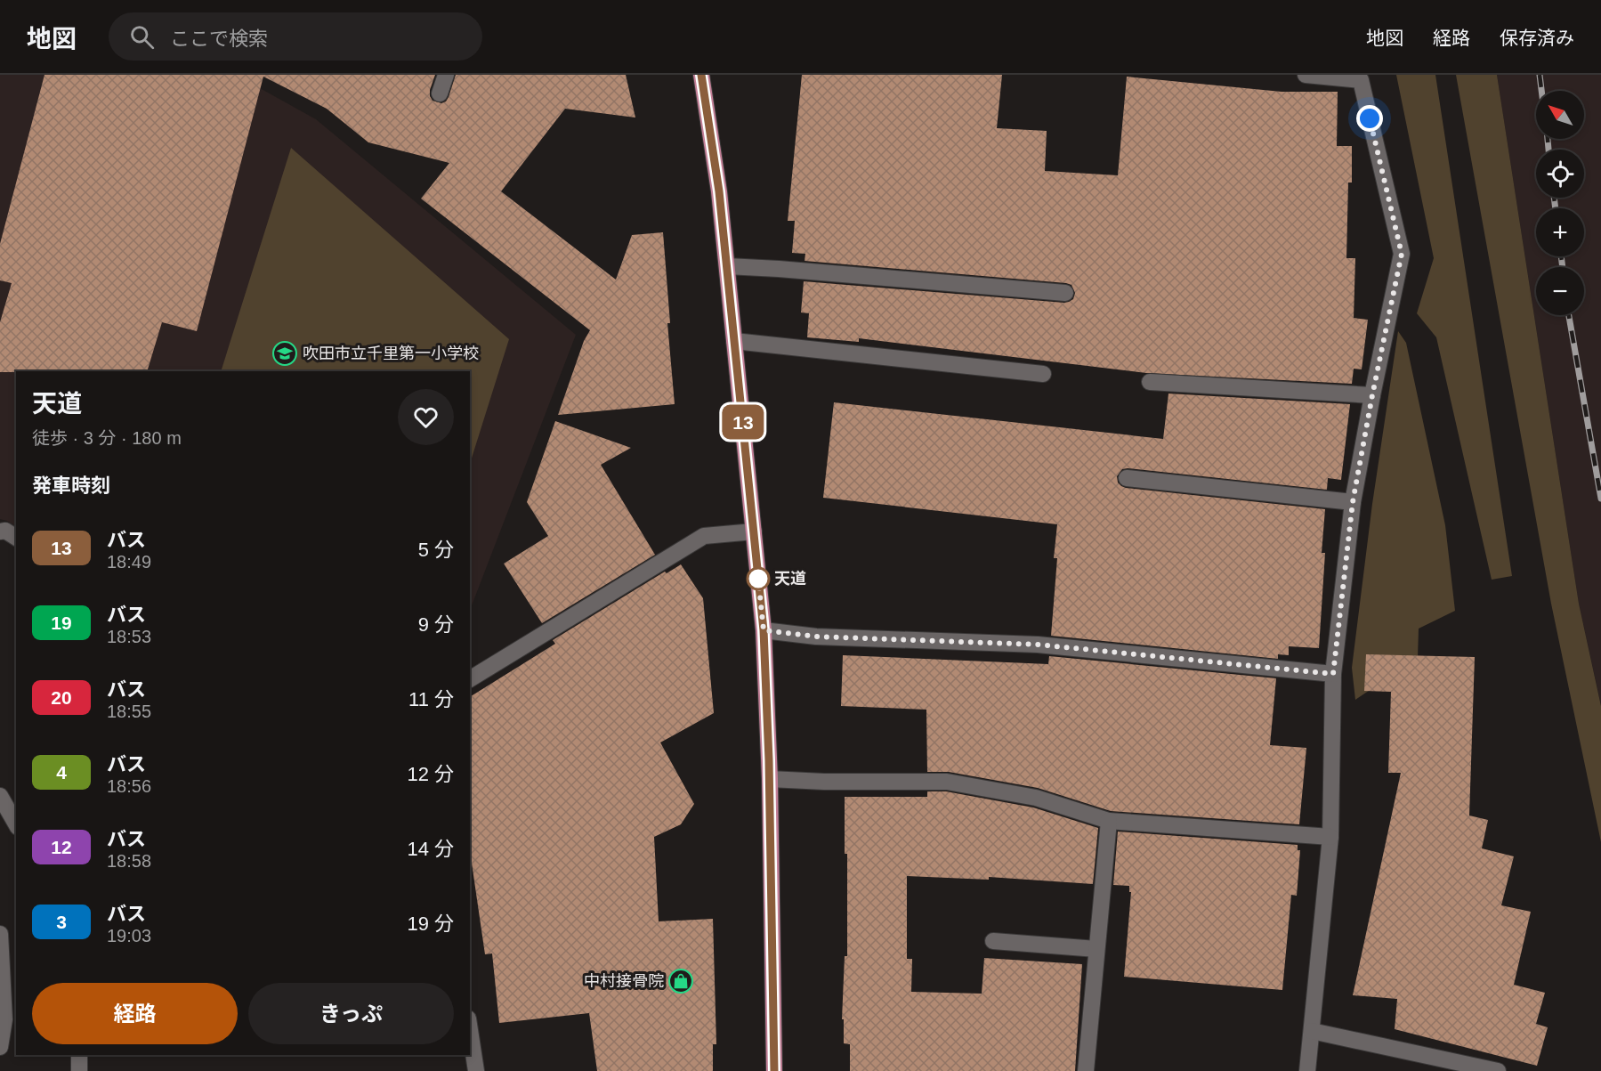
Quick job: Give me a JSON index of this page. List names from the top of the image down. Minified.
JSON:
{"places":{"school or university":["吹田市立千里第一小学校"],"other":["天道"],"shop":["中村接骨院"]},"lines":["bus line 13"],"north":"top left","page":{"header":"地図","search":"ここで検索","nav":["地図","経路","保存済み"],"on_map":"13","map_buttons":["+","−"],"heading":[["天道","徒歩 · 3 分 · 180 m"],"発車時刻"],"list":[{"mark":"13","name":"バス","note":"18:49","value":"5 分"},{"mark":"19","name":"バス","note":"18:53","value":"9 分"},{"mark":"20","name":"バス","note":"18:55","value":"11 分"},{"mark":"4","name":"バス","note":"18:56","value":"12 分"},{"mark":"12","name":"バス","note":"18:58","value":"14 分"},{"mark":"3","name":"バス","note":"19:03","value":"19 分"}],"buttons":["経路","きっぷ"]}}
